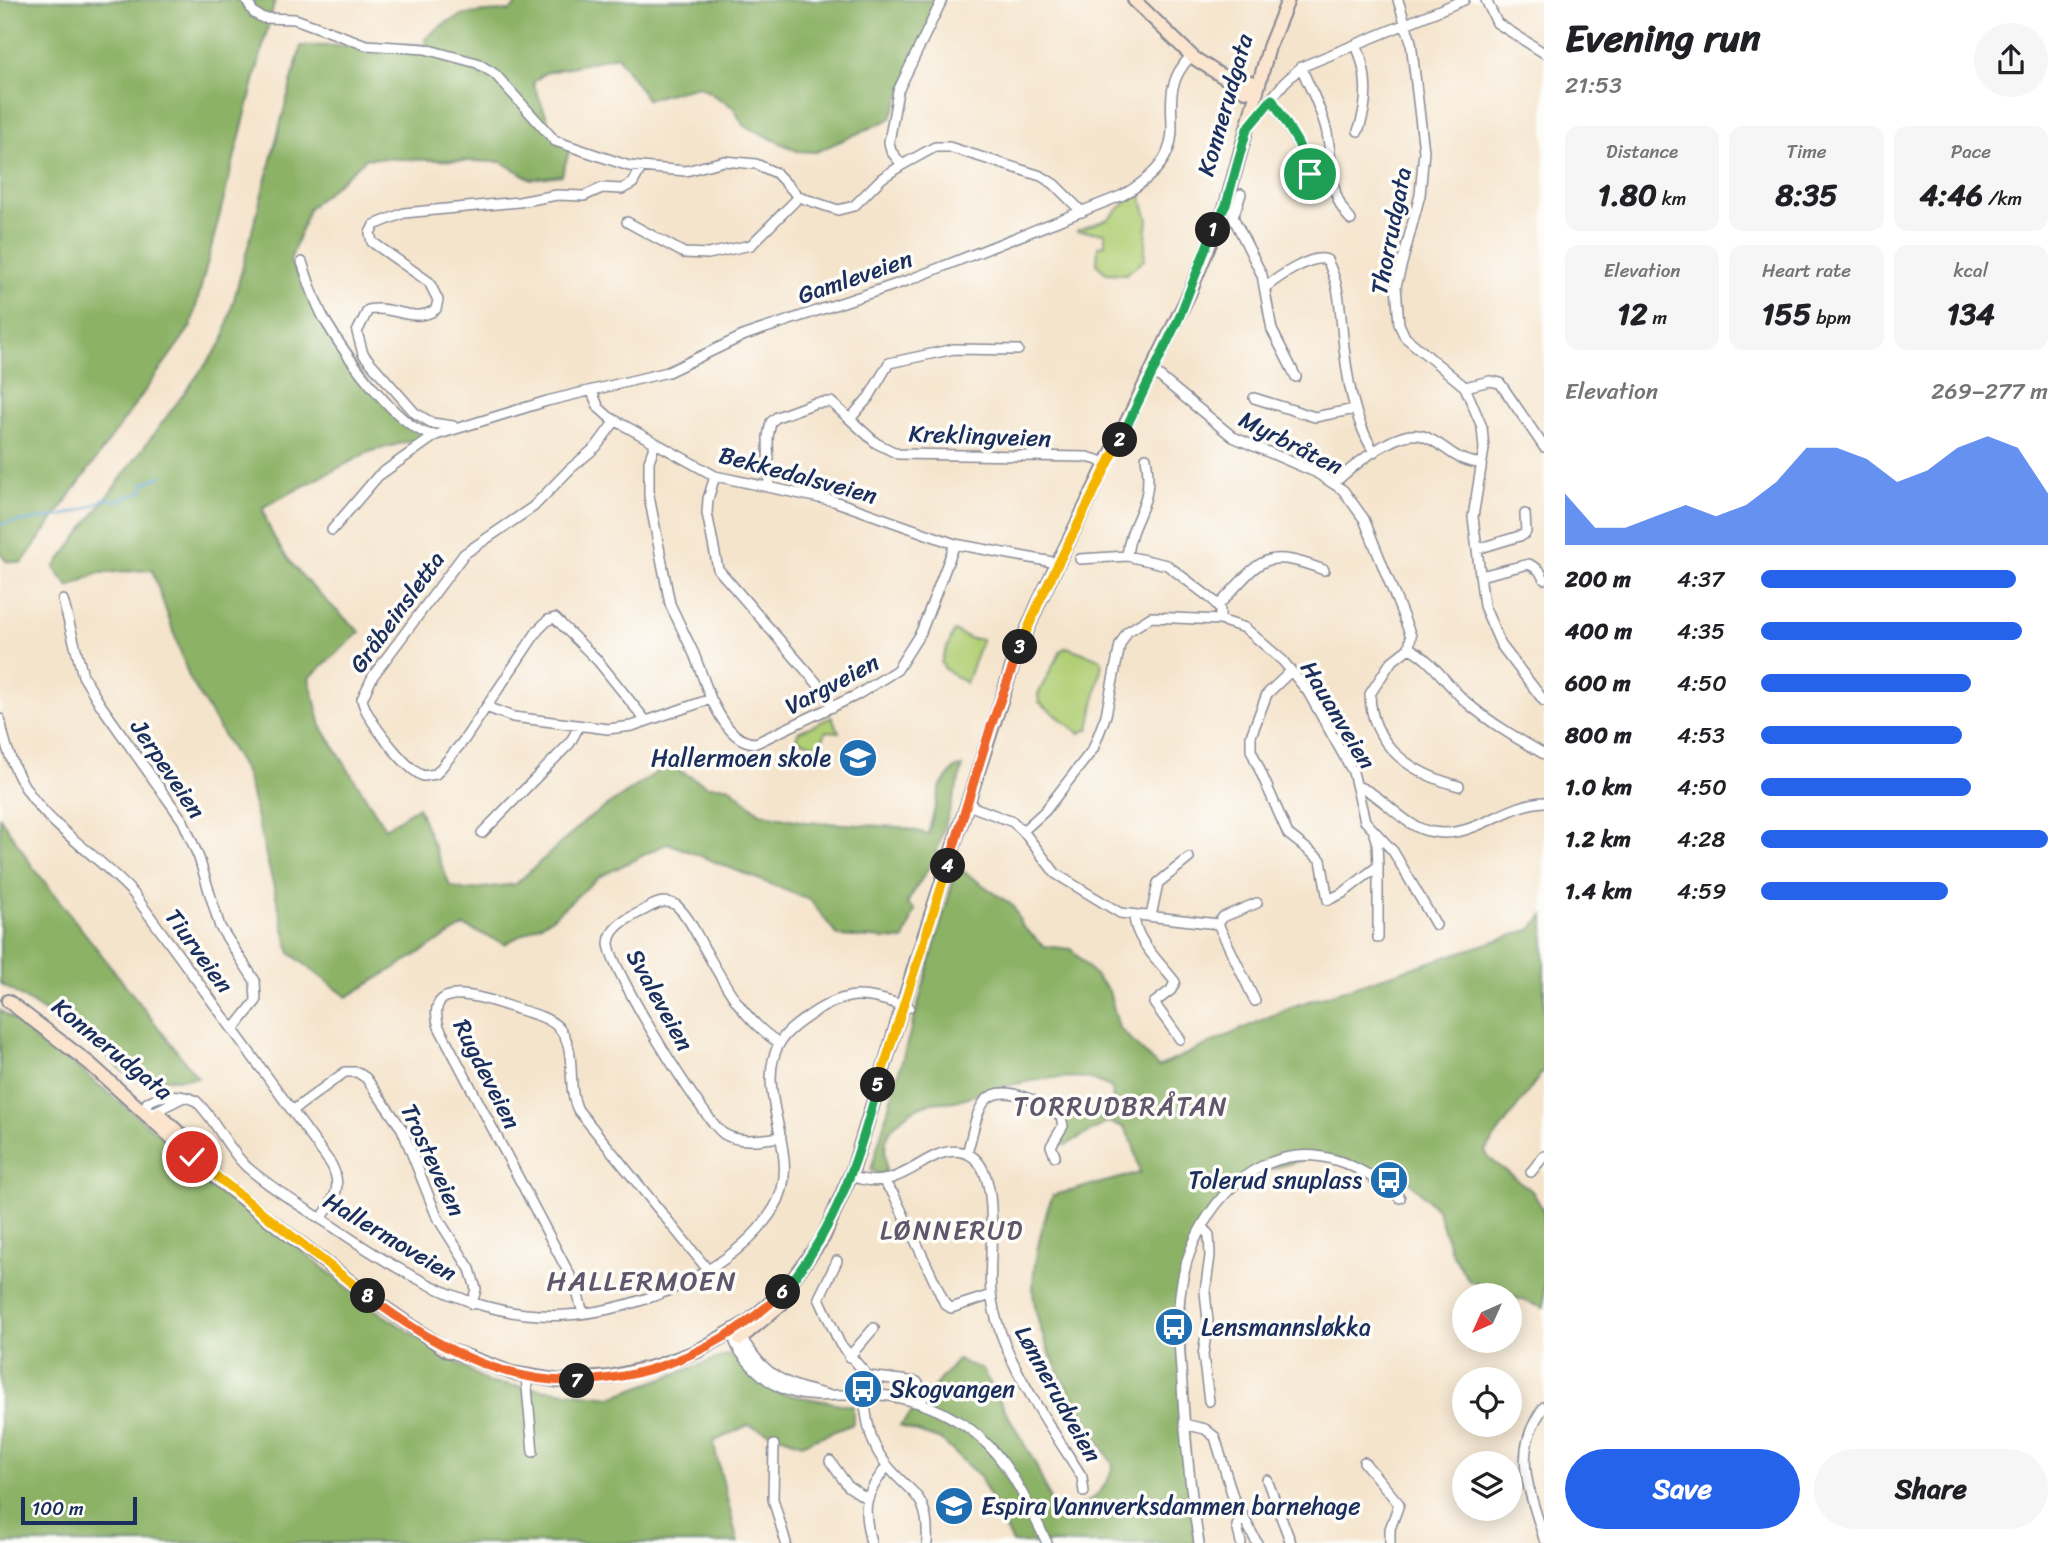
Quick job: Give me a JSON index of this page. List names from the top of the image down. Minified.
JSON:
{"streets":{"main road":["Konnerudgata"],"street":["Thorrudgata","Gamleveien","Kreklingveien","Myrbråten","Bekkedalsveien","Gråbeinsletta","Vargveien","Hauanveien","Jerpeveien","Tiurveien","Svaleveien","Rugdeveien","Trosteveien","Hallermoveien","Lønnerudveien"]},"crossings":[["Konnerudgata","Kreklingveien"],["Konnerudgata","Myrbråten"],["Konnerudgata","Bekkedalsveien"],["Konnerudgata","Hallermoveien"],["Gamleveien","Bekkedalsveien"],["Kreklingveien","Bekkedalsveien"],["Bekkedalsveien","Gråbeinsletta"],["Bekkedalsveien","Vargveien"],["Jerpeveien","Tiurveien"],["Tiurveien","Trosteveien"],["Tiurveien","Hallermoveien"],["Svaleveien","Hallermoveien"],["Rugdeveien","Hallermoveien"],["Trosteveien","Hallermoveien"]],"districts":["TORRUDBRÅTAN","LØNNERUD","HALLERMOEN"],"places":{"school or university":["Hallermoen skole","Espira Vannverksdammen barnehage"],"bus stop":["Tolerud snuplass","Lensmannsløkka","Skogvangen"]},"scale_bar":"100 m","north":"bottom left","page":{"heading":["Evening run","21:53"],"stats":[["Distance","1.80 km"],["Time","8:35"],["Pace","4:46 /km"],["Elevation","12 m"],["Heart rate","155 bpm"],["kcal","134"]],"pins":["1","2","3","4","5","6","8","7"],"chart":["Elevation","269–277 m"],"list":[{"name":"200 m","note":"4:37"},{"name":"400 m","note":"4:35"},{"name":"600 m","note":"4:50"},{"name":"800 m","note":"4:53"},{"name":"1.0 km","note":"4:50"},{"name":"1.2 km","note":"4:28"},{"name":"1.4 km","note":"4:59"}],"buttons":["Save","Share"],"scale":"100 m"}}
